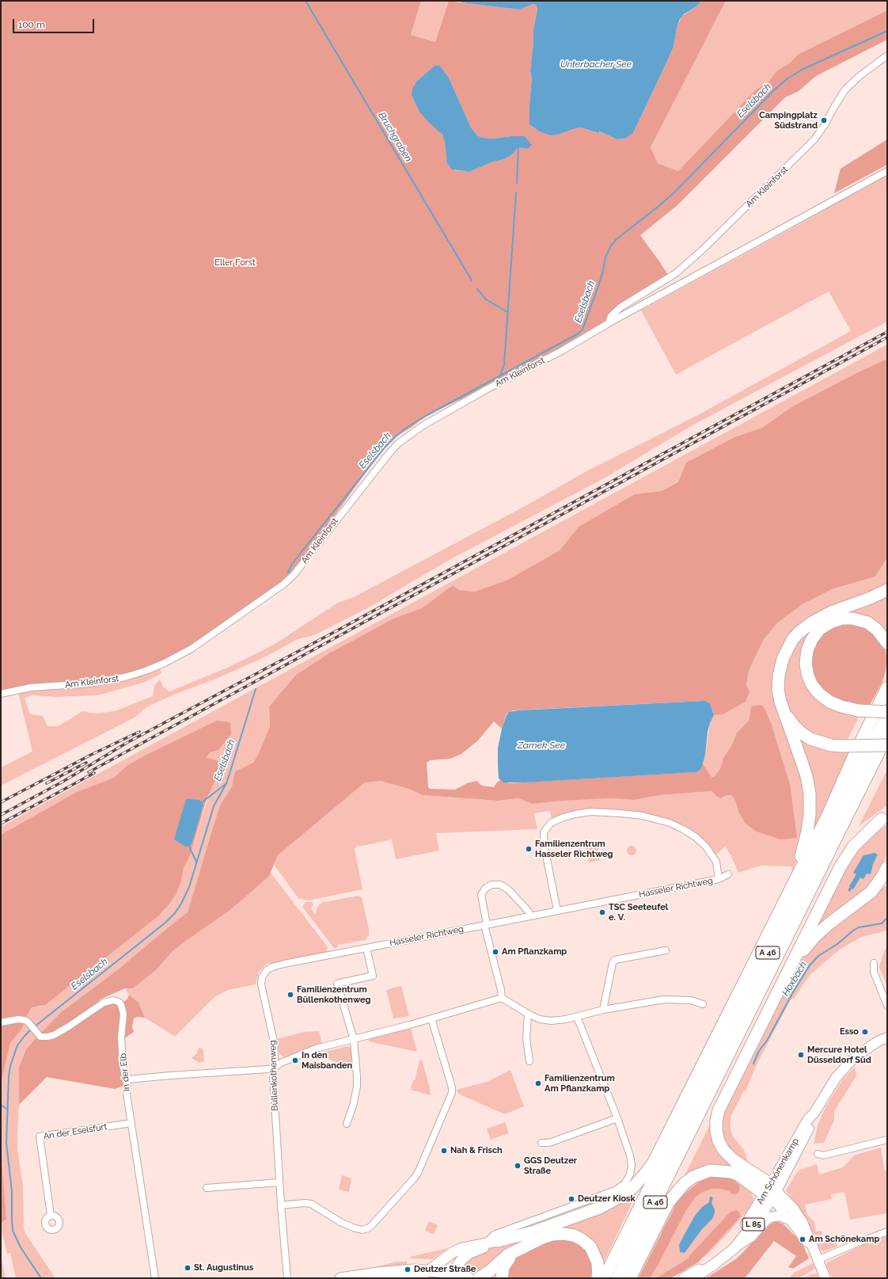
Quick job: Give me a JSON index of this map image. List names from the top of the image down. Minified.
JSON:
{"streets":{"highway":["A 46"],"main road":["Am Schönenkamp","L 85"],"street":["Am Kleinforst","Hasseler Richtweg","In der Elb","Büllenkothenweg","An der Eselsfurt"]},"crossings":[["Hasseler Richtweg","Büllenkothenweg"],["In der Elb","An der Eselsfurt"]],"water":["Unterbacher See","Eselsbach","Bruchgraben","Zamek See","Hoxbach"],"parks":["Eller Forst"],"places":["Campingplatz Südstrand","Familienzentrum Hasseler Richtweg","TSC Seeteufel e. V.","Am Pflanzkamp","Familienzentrum Büllenkothenweg","Esso","Mercure Hotel Düsseldorf Süd","In den Maisbanden","Familienzentrum Am Pflanzkamp","Nah & Frisch","GGS Deutzer Straße","Deutzer Kiosk","Am Schönekamp","St. Augustinus","Deutzer Straße"],"scale_bar":"100 m"}
